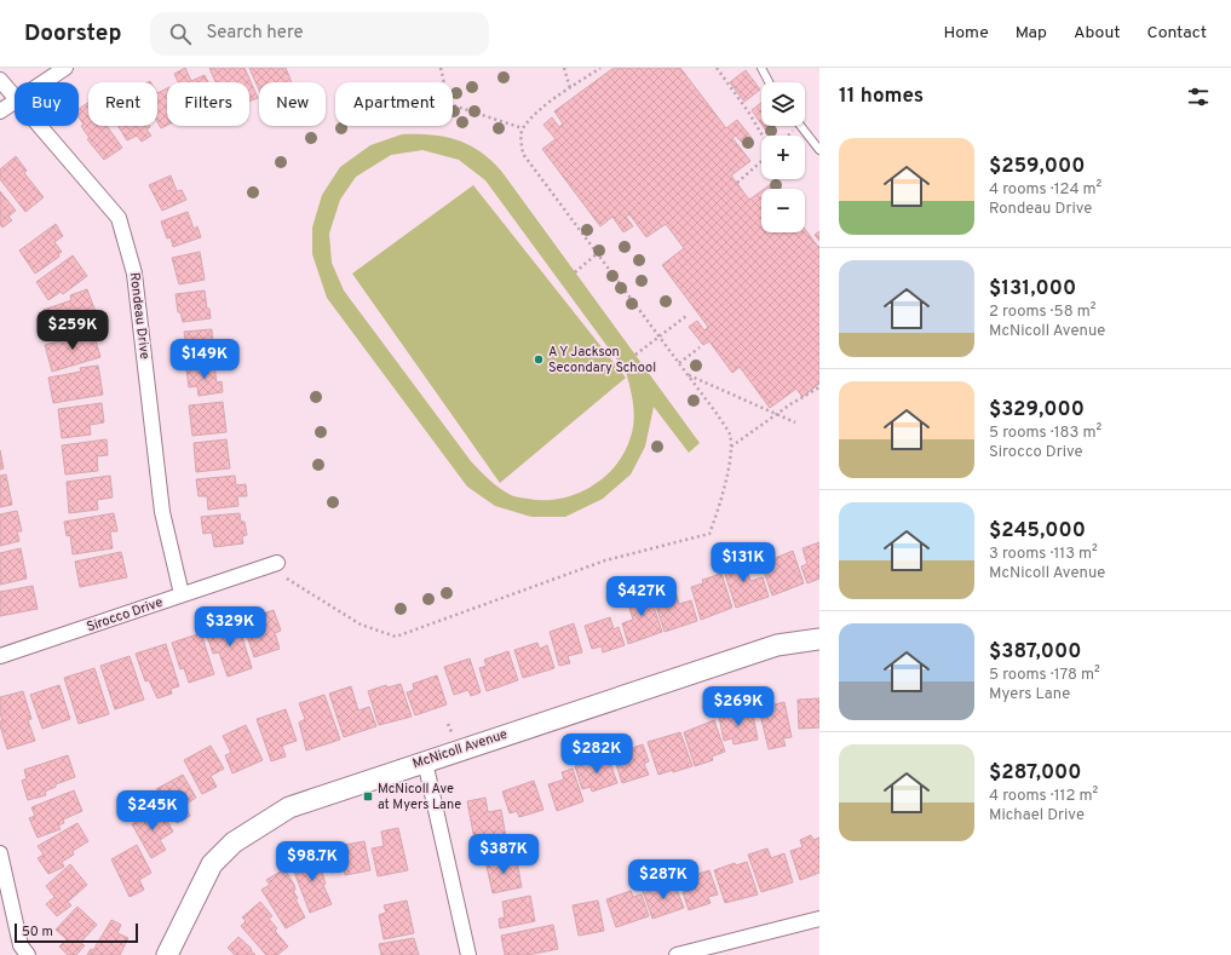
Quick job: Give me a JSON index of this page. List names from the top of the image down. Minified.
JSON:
{"streets":{"street":["Rondeau Drive","Sirocco Drive","McNicoll Avenue"]},"crossings":[["Rondeau Drive","Sirocco Drive"]],"places":{"other":["A Y Jackson Secondary School"],"transit":["McNicoll Ave at Myers Lane"]},"scale_bar":"50 m","page":{"header":"Doorstep","search":"Search here","nav":["Home","Map","About","Contact"],"heading":"11 homes","map_buttons":["+","−"],"chip":["Buy","Rent","Filters","New","Apartment"],"list":[{"name":"$259,000","note":"4 rooms · 124 m² · Rondeau Drive"},{"name":"$131,000","note":"2 rooms · 58 m² · McNicoll Avenue"},{"name":"$329,000","note":"5 rooms · 183 m² · Sirocco Drive"},{"name":"$245,000","note":"3 rooms · 113 m² · McNicoll Avenue"},{"name":"$387,000","note":"5 rooms · 178 m² · Myers Lane"},{"name":"$287,000","note":"4 rooms · 112 m² · Michael Drive"}],"price":["$259K","$149K","$131K","$427K","$329K","$269K","$282K","$245K","$387K","$98.7K","$287K"],"scale":"50 m"}}
